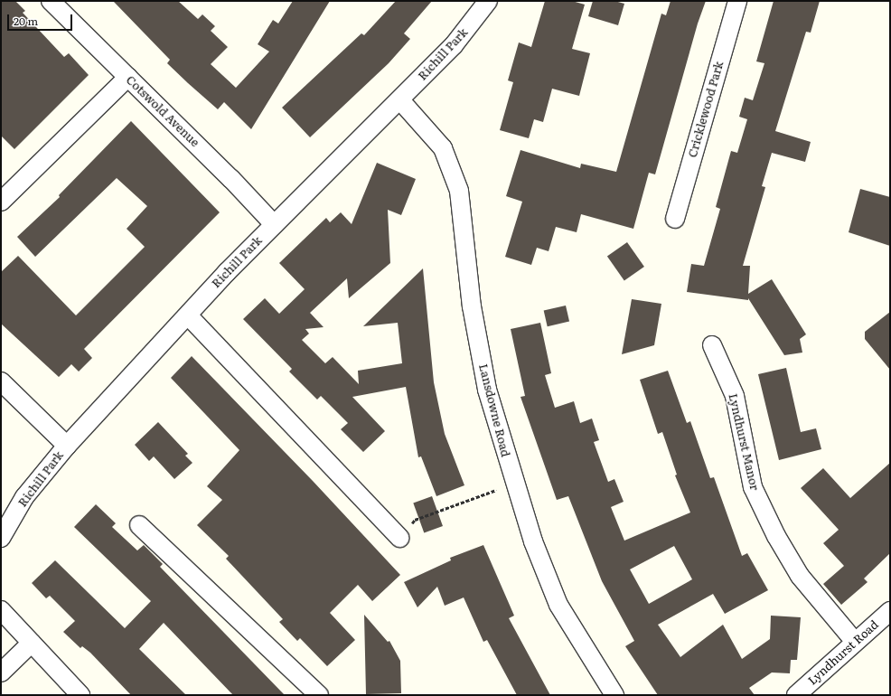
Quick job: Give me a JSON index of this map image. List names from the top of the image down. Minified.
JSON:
{"streets":{"street":["Richill Park","Cricklewood Park","Cotswold Avenue","Lansdowne Road","Lyndhurst Manor","Lyndhurst Road"]},"crossings":[["Richill Park","Cotswold Avenue"],["Richill Park","Lansdowne Road"],["Lyndhurst Manor","Lyndhurst Road"]],"scale_bar":"20 m"}
